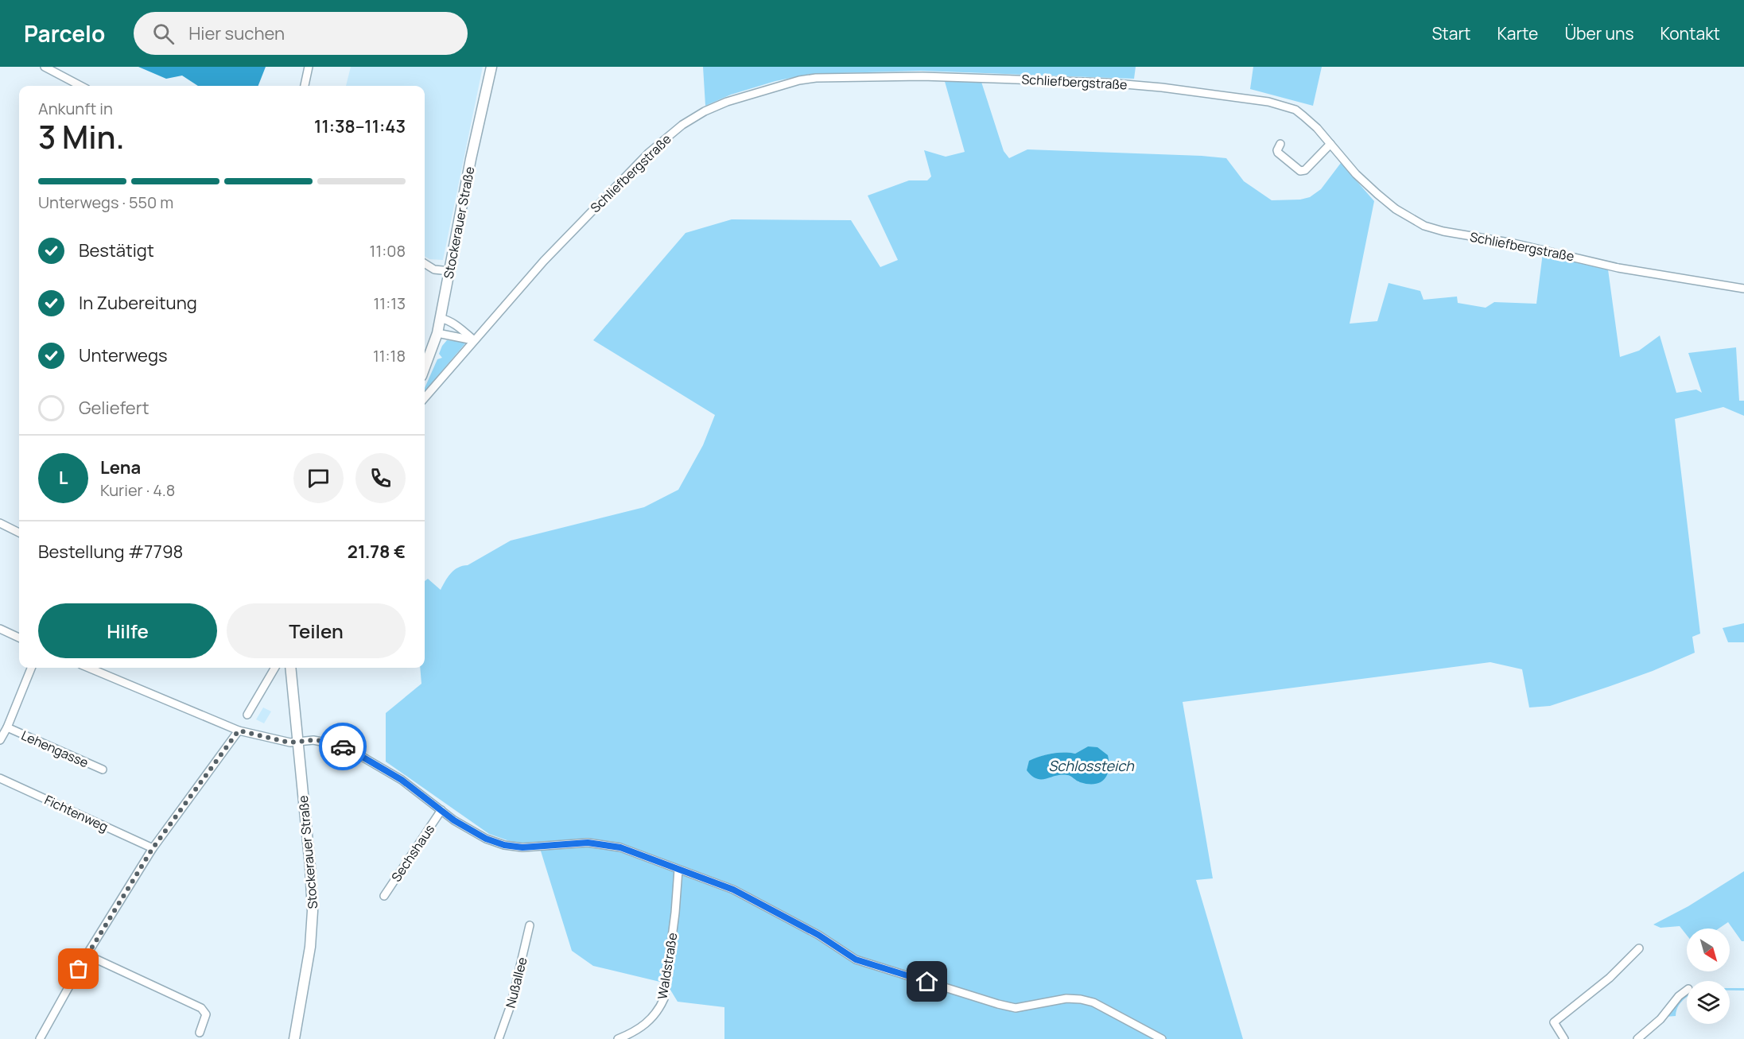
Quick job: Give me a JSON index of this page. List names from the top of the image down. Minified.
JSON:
{"streets":{"street":["Schliefbergstraße","Stockerauer Straße","Lehengasse","Fichtenweg","Sechshaus","Waldstraße","Nußallee"]},"water":["Schlossteich"],"north":"bottom right","page":{"header":"Parcelo","search":"Hier suchen","nav":["Start","Karte","Über uns","Kontakt"],"heading":["3 Min.","Ankunft in","11:38–11:43"],"panel":["Lena","Kurier · 4.8","Bestellung #7798","21.78 €"],"bar":"Unterwegs · 550 m","list":[["Bestätigt","11:08"],["In Zubereitung","11:13"],["Unterwegs","11:18"],"Geliefert"],"round":"L","buttons":["Hilfe","Teilen"]}}
